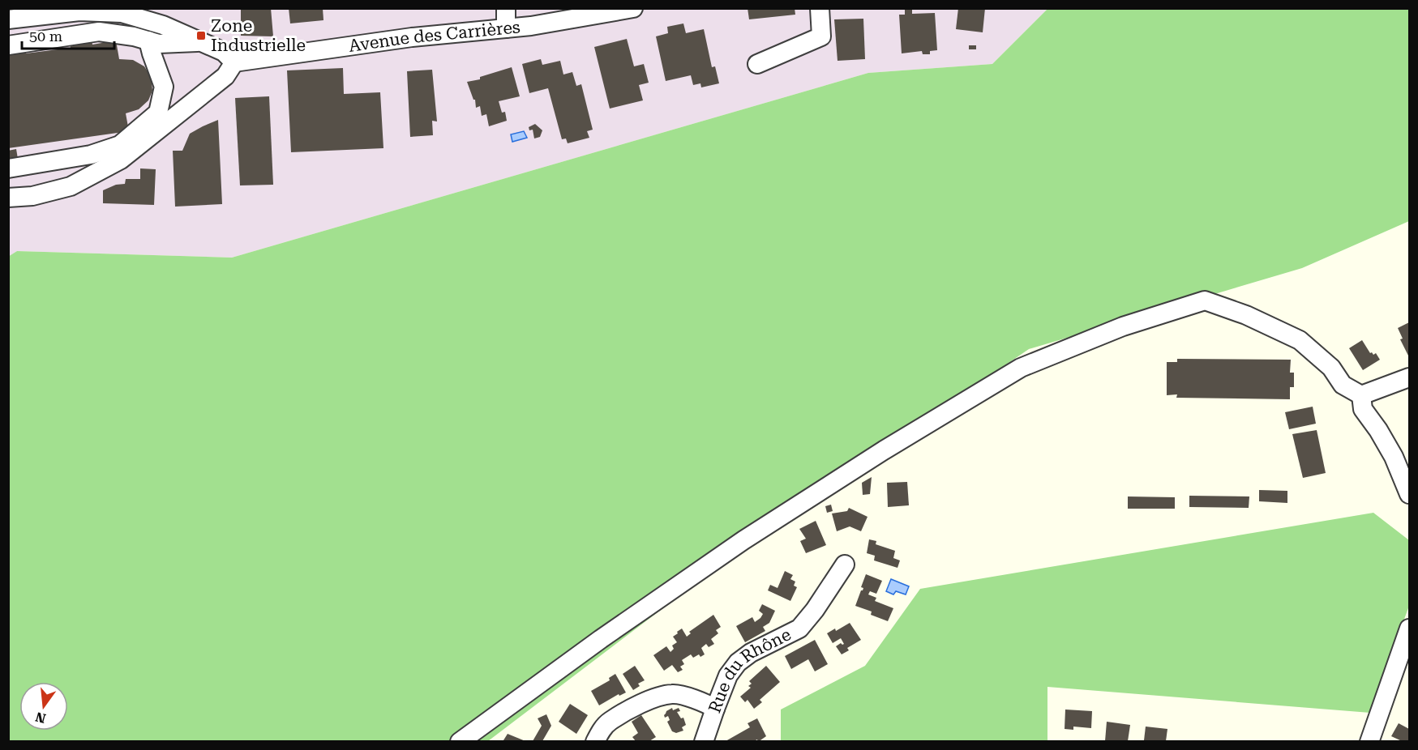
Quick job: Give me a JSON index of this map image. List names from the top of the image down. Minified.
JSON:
{"streets":{"street":["Avenue des Carrières","Rue du Rhône"]},"places":{"transit":["Zone Industrielle"]},"scale_bar":"50 m","north":"bottom"}
